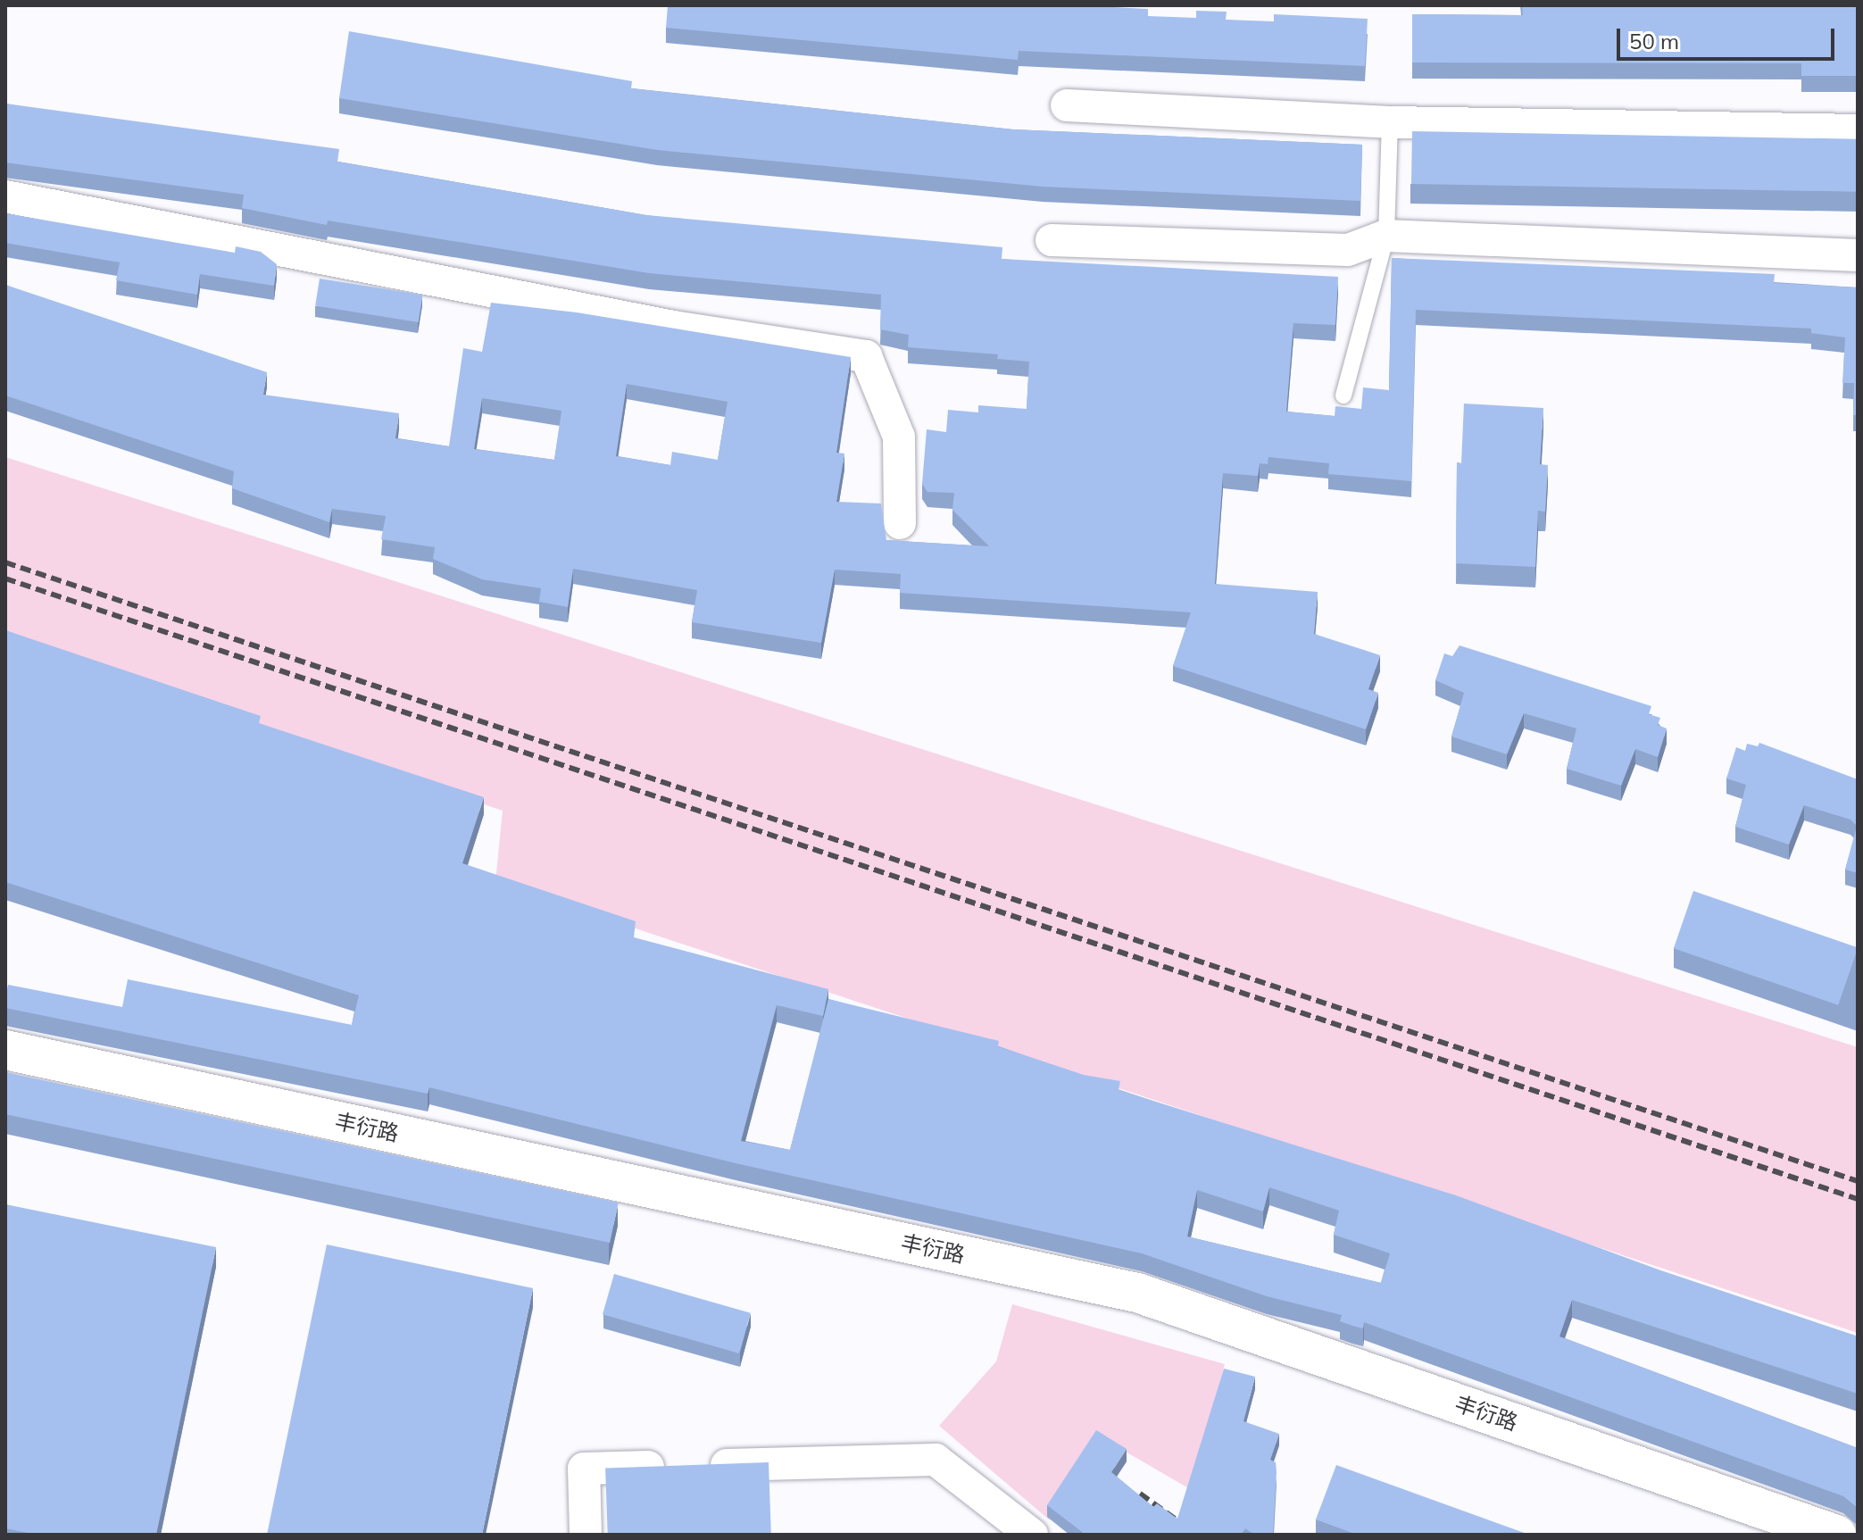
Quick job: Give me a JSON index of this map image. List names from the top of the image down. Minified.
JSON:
{"streets":{"street":["丰衍路"]},"scale_bar":"50 m"}
